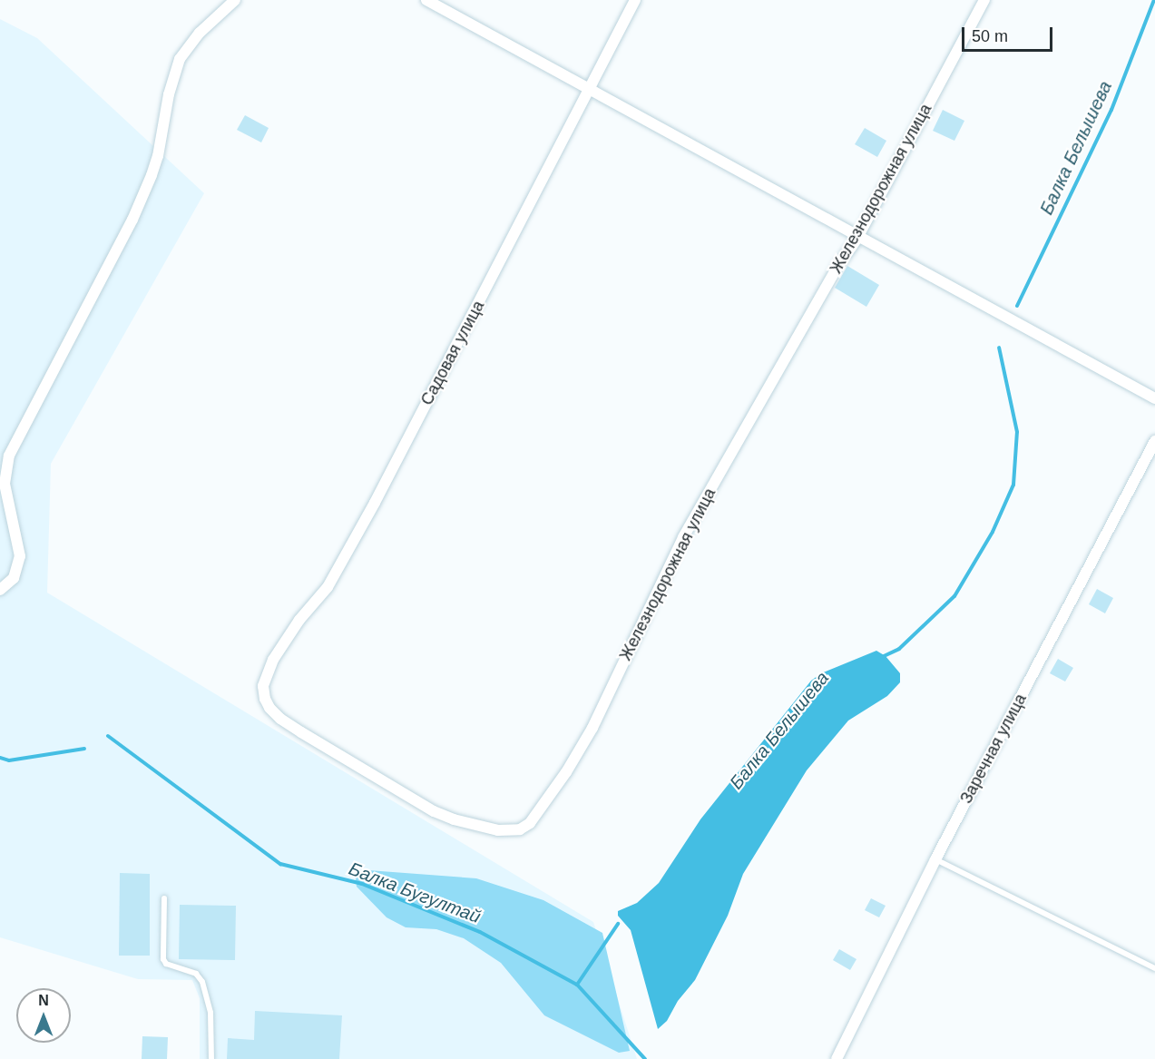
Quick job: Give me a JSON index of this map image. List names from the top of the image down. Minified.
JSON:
{"streets":{"street":["Железнодорожная улица","Садовая улица","Заречная улица"]},"crossings":[["Железнодорожная улица","Садовая улица"]],"water":["Балка Белышева","Балка Бугултай"],"scale_bar":"50 m","north":"top"}
